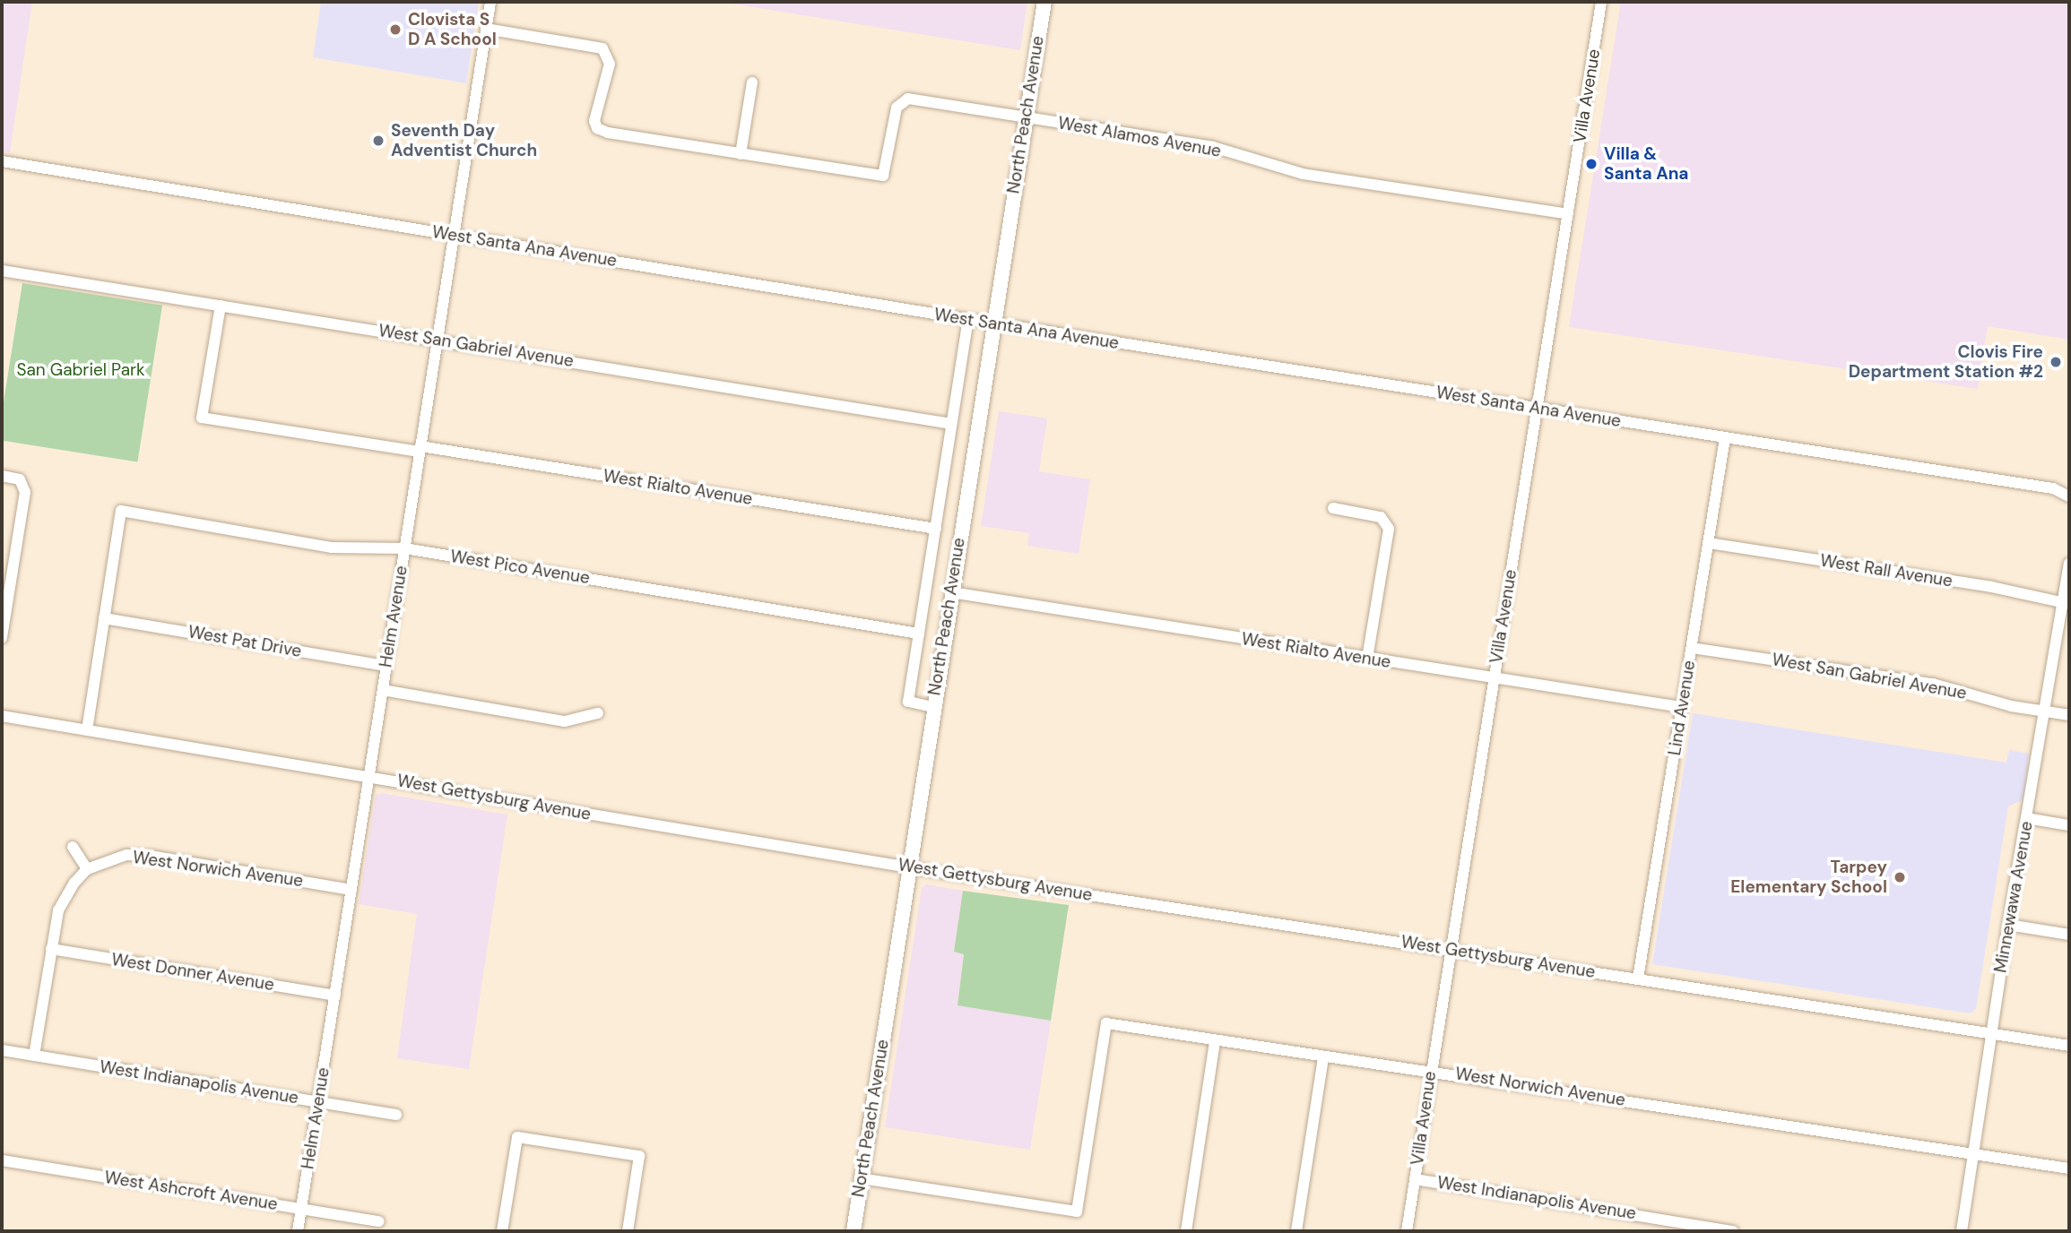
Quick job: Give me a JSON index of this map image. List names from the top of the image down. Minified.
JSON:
{"streets":{"main road":["North Peach Avenue"],"street":["Villa Avenue","West Alamos Avenue","West Santa Ana Avenue","West San Gabriel Avenue","West Rialto Avenue","West Pico Avenue","West Rall Avenue","Helm Avenue","West Pat Drive","Lind Avenue","West Gettysburg Avenue","West Norwich Avenue","Minnewawa Avenue","West Donner Avenue","West Indianapolis Avenue","West Ashcroft Avenue"]},"crossings":[["Villa Avenue","West Alamos Avenue"],["Villa Avenue","West Santa Ana Avenue"],["Villa Avenue","West Rialto Avenue"],["Villa Avenue","West Gettysburg Avenue"],["Villa Avenue","West Norwich Avenue"],["Villa Avenue","West Indianapolis Avenue"],["North Peach Avenue","West Alamos Avenue"],["North Peach Avenue","West Santa Ana Avenue"],["North Peach Avenue","West Rialto Avenue"],["North Peach Avenue","West Gettysburg Avenue"],["North Peach Avenue","West Norwich Avenue"],["West Alamos Avenue","Helm Avenue"],["West Santa Ana Avenue","Helm Avenue"],["West Santa Ana Avenue","Lind Avenue"],["West San Gabriel Avenue","West Rialto Avenue"],["West San Gabriel Avenue","Helm Avenue"],["West San Gabriel Avenue","Lind Avenue"],["West San Gabriel Avenue","Minnewawa Avenue"],["West Rialto Avenue","Helm Avenue"],["West Rialto Avenue","Lind Avenue"],["West Pico Avenue","Helm Avenue"],["West Pico Avenue","West Pat Drive"],["West Rall Avenue","Lind Avenue"],["West Rall Avenue","Minnewawa Avenue"],["Helm Avenue","West Pat Drive"],["Helm Avenue","West Gettysburg Avenue"],["Helm Avenue","West Norwich Avenue"],["Helm Avenue","West Donner Avenue"],["Helm Avenue","West Indianapolis Avenue"],["Helm Avenue","West Ashcroft Avenue"],["Lind Avenue","West Gettysburg Avenue"],["West Gettysburg Avenue","Minnewawa Avenue"],["West Norwich Avenue","Minnewawa Avenue"]],"parks":["San Gabriel Park"],"places":["Clovista S D A School","Seventh Day Adventist Church","Villa & Santa Ana","Clovis Fire Department Station #2","Tarpey Elementary School"]}
